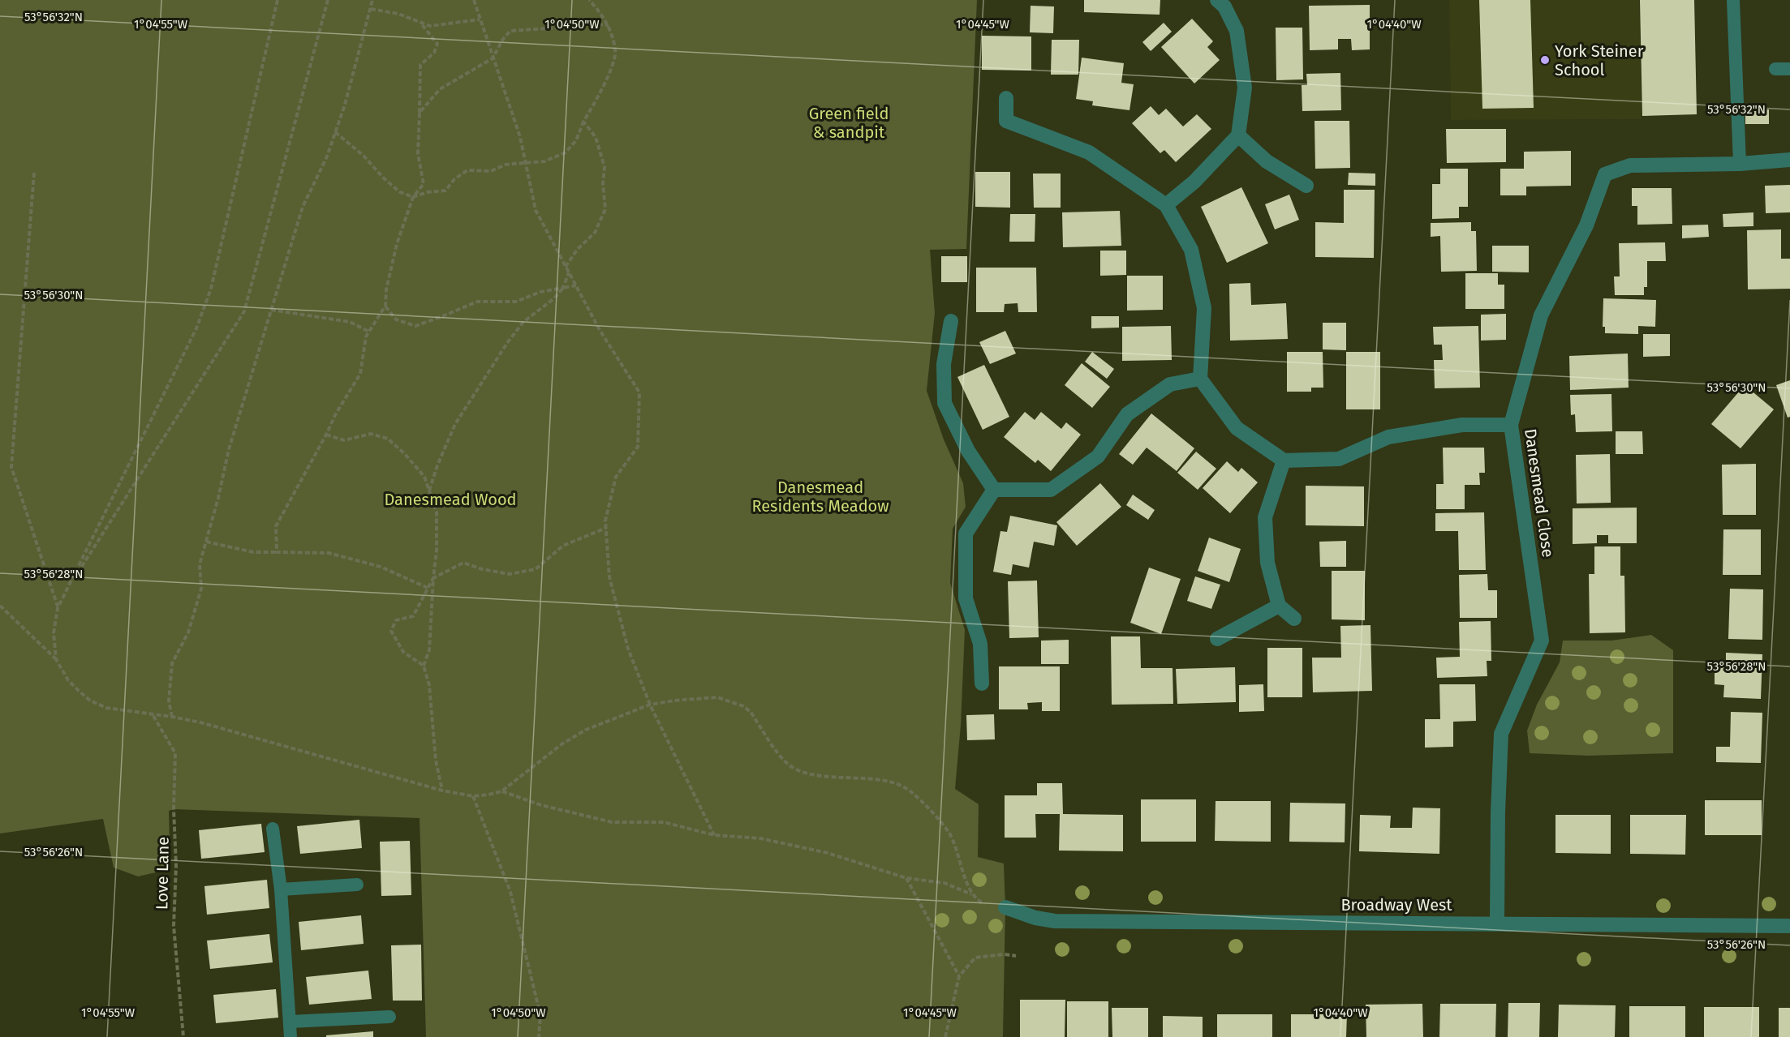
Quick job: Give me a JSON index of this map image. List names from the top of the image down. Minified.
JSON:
{"streets":{"street":["Danesmead Close","Broadway West"],"path":["Love Lane"]},"crossings":[["Danesmead Close","Broadway West"]],"parks":["Green field & sandpit","Danesmead Residents Meadow","Danesmead Wood"],"places":["York Steiner School"],"coordinates":["53°56'32\"N","1°04'55\"W","1°04'50\"W","1°04'45\"W","1°04'40\"W","53°56'30\"N","53°56'28\"N","53°56'26\"N"]}
